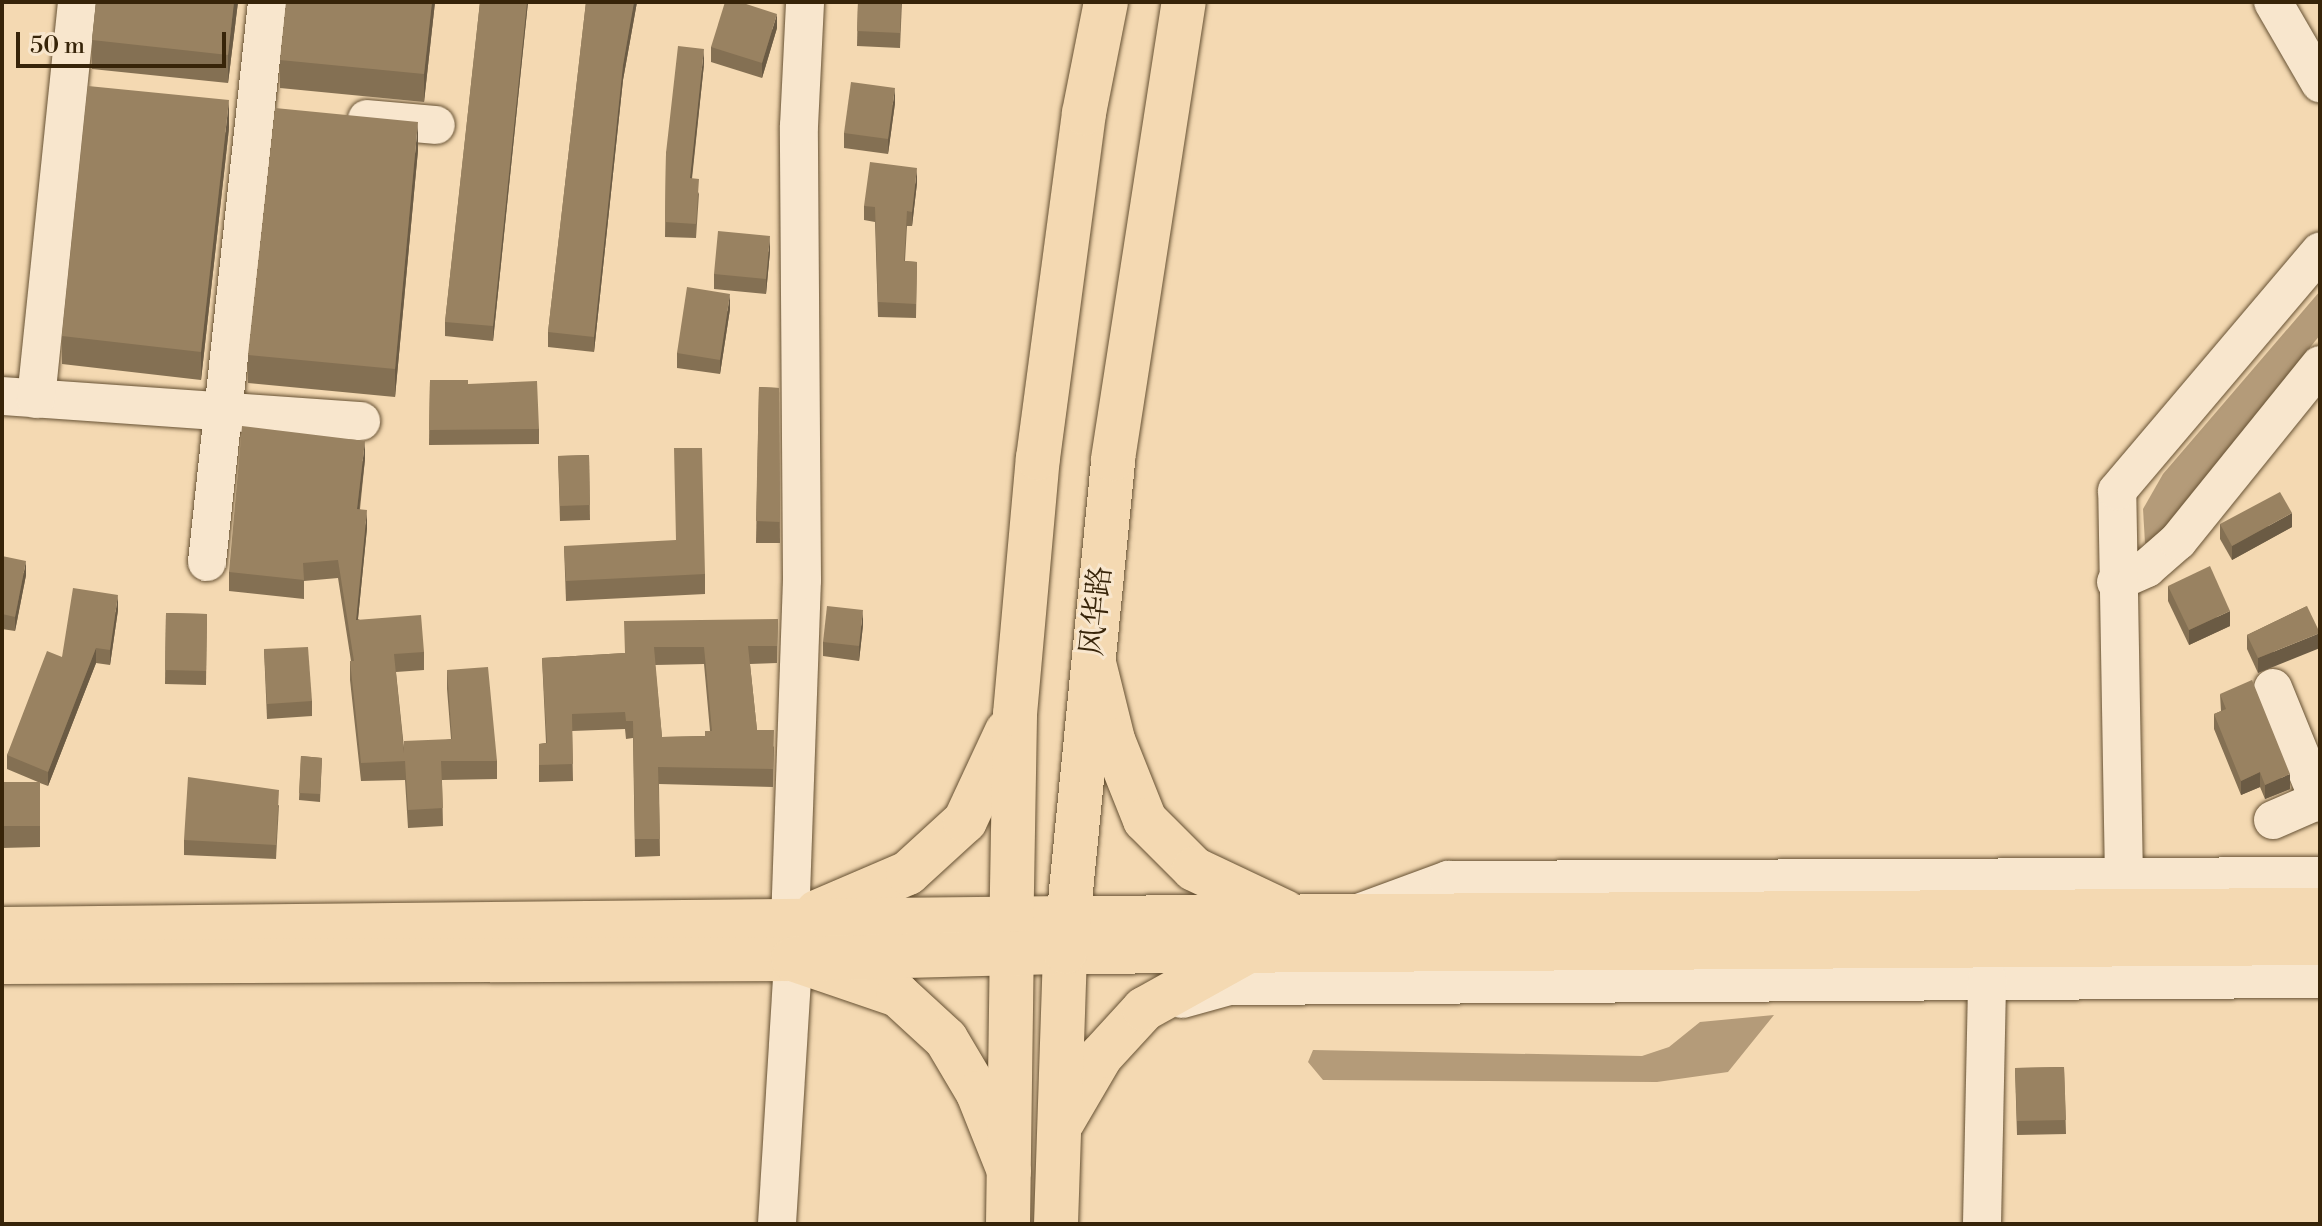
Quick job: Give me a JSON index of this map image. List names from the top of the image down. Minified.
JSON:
{"streets":{"main road":["风华路"]},"scale_bar":"50 m"}
